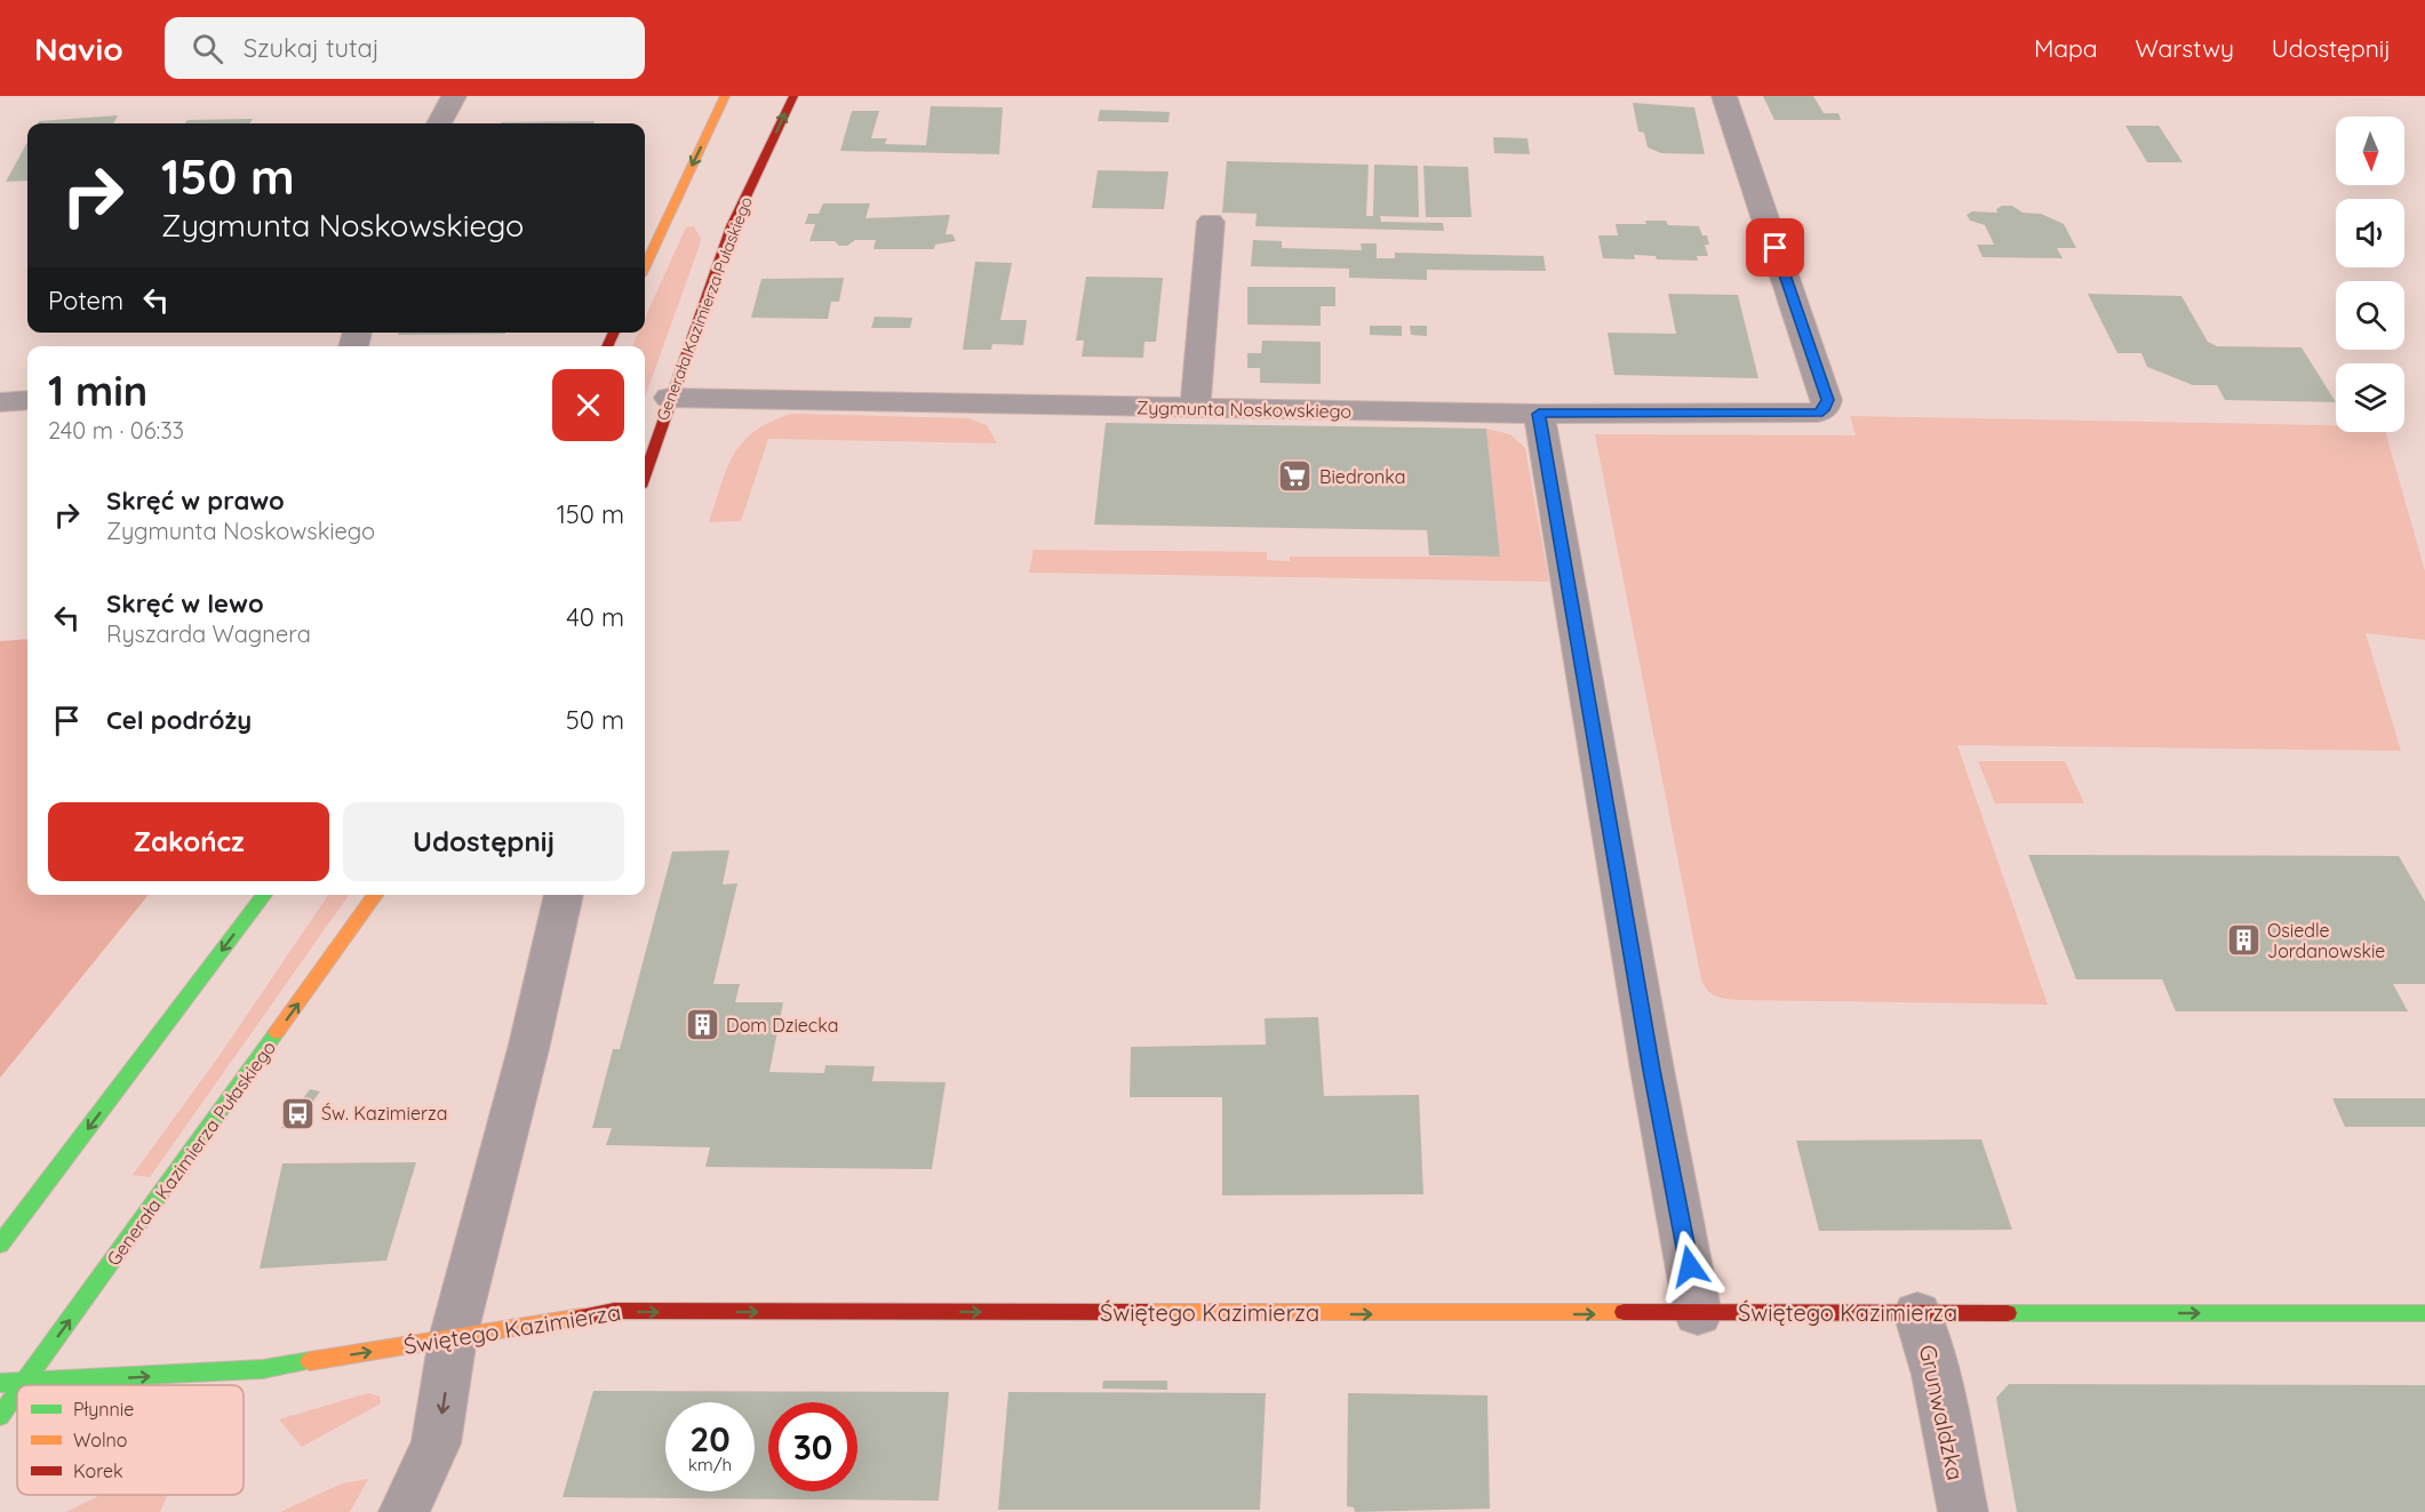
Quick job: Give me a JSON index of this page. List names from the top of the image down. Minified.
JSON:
{"streets":{"main road":["Generała Kazimierza Pułaskiego","Świętego Kazimierza"],"street":["Zygmunta Noskowskiego","Grunwaldzka"]},"crossings":[["Generała Kazimierza Pułaskiego","Zygmunta Noskowskiego"],["Generała Kazimierza Pułaskiego","Świętego Kazimierza"],["Świętego Kazimierza","Grunwaldzka"]],"one_way":["Świętego Kazimierza"],"places":{"supermarket":["Biedronka"],"building":["Osiedle Jordanowskie","Dom Dziecka"],"bus stop":["Św. Kazimierza"]},"legend":["Płynnie","Wolno","Korek"],"north":"bottom","page":{"header":"Navio","search":"Szukaj tutaj","nav":["Mapa","Warstwy","Udostępnij"],"turn":["150 m","Zygmunta Noskowskiego"],"then":"Potem","heading":["1 min","240 m · 06:33"],"list":[{"name":"Skręć w prawo","note":"Zygmunta Noskowskiego","value":"150 m"},{"name":"Skręć w lewo","note":"Ryszarda Wagnera","value":"40 m"},{"name":"Cel podróży","value":"50 m"}],"buttons":["Zakończ","Udostępnij"],"speed":"20 km/h","limit":"30"}}
